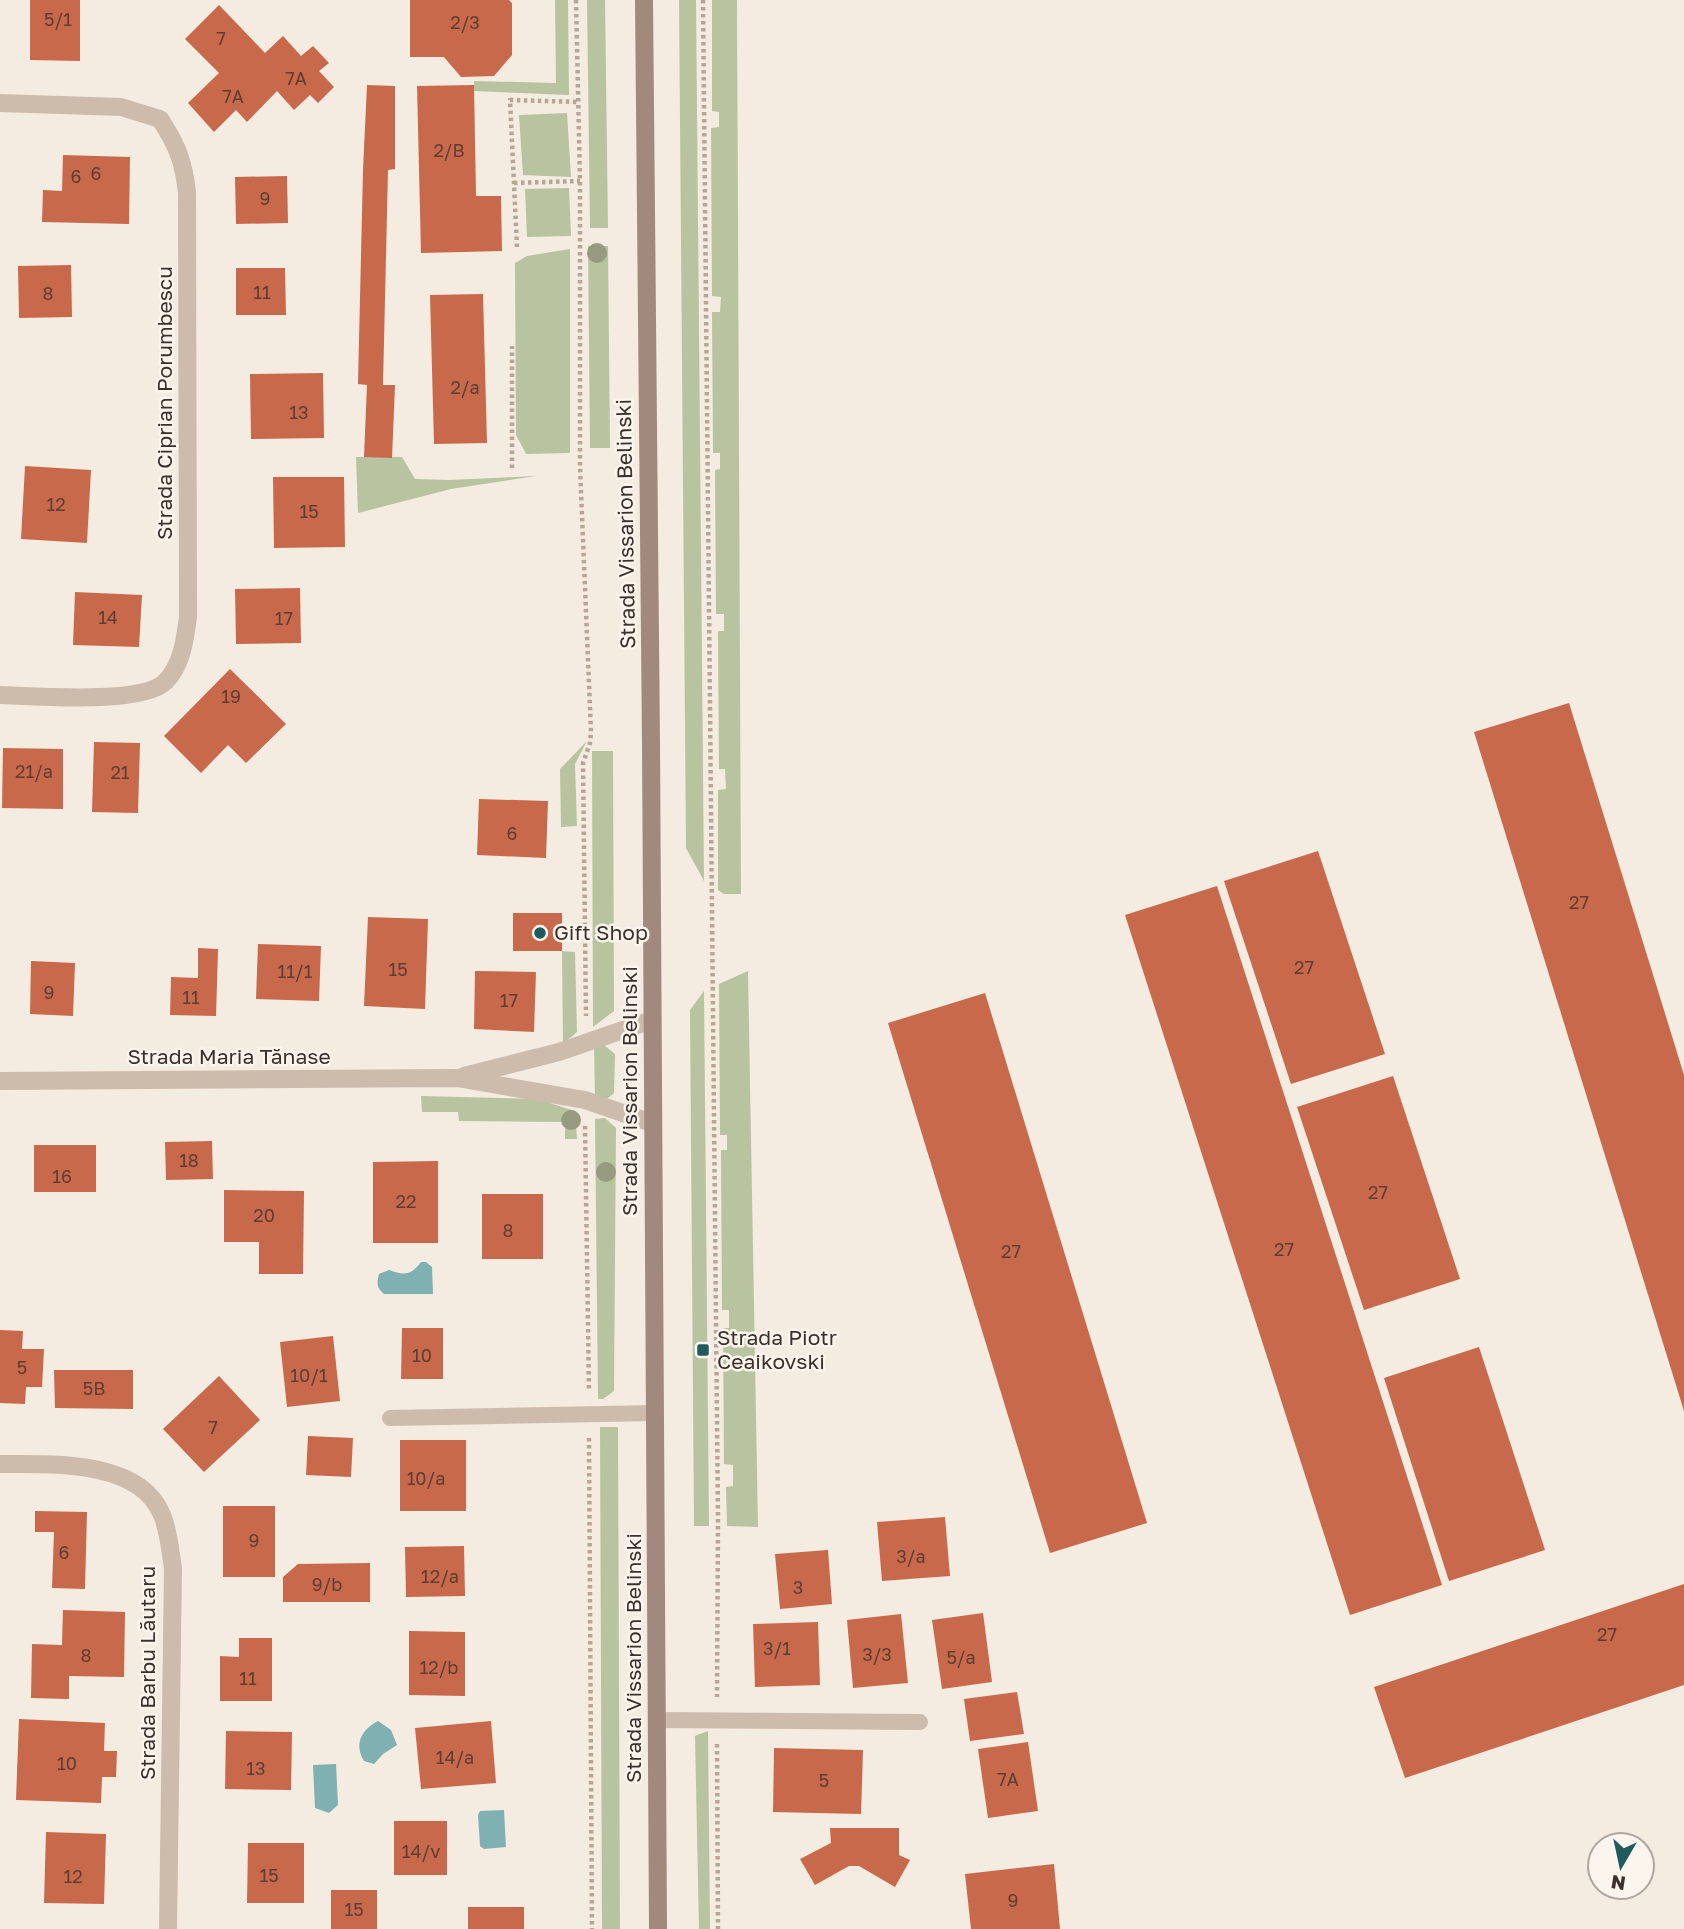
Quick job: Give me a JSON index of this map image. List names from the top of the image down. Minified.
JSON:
{"streets":{"main road":["Strada Vissarion Belinski"],"street":["Strada Ciprian Porumbescu","Strada Maria Tănase","Strada Barbu Lăutaru"]},"crossings":[["Strada Vissarion Belinski","Strada Maria Tănase"]],"places":{"other":["Gift Shop"],"transit":["Strada Piotr Ceaikovski"]},"house_numbers":["5/1","2/3","7","7A","7A","2/B","6","6","9","11","8","2/a","13","12","15","14","17","19","21/a","21","6","27","27","15","11/1","9","11","17","18","16","27","22","20","8","27","27","10","5","10/1","5B","7","10/a","9","6","3/a","12/a","9/b","3","27","3/1","3/3","8","5/a","12/b","11","14/a","10","13","7A","5","14/v","15","12","9","15"],"north":"bottom"}
